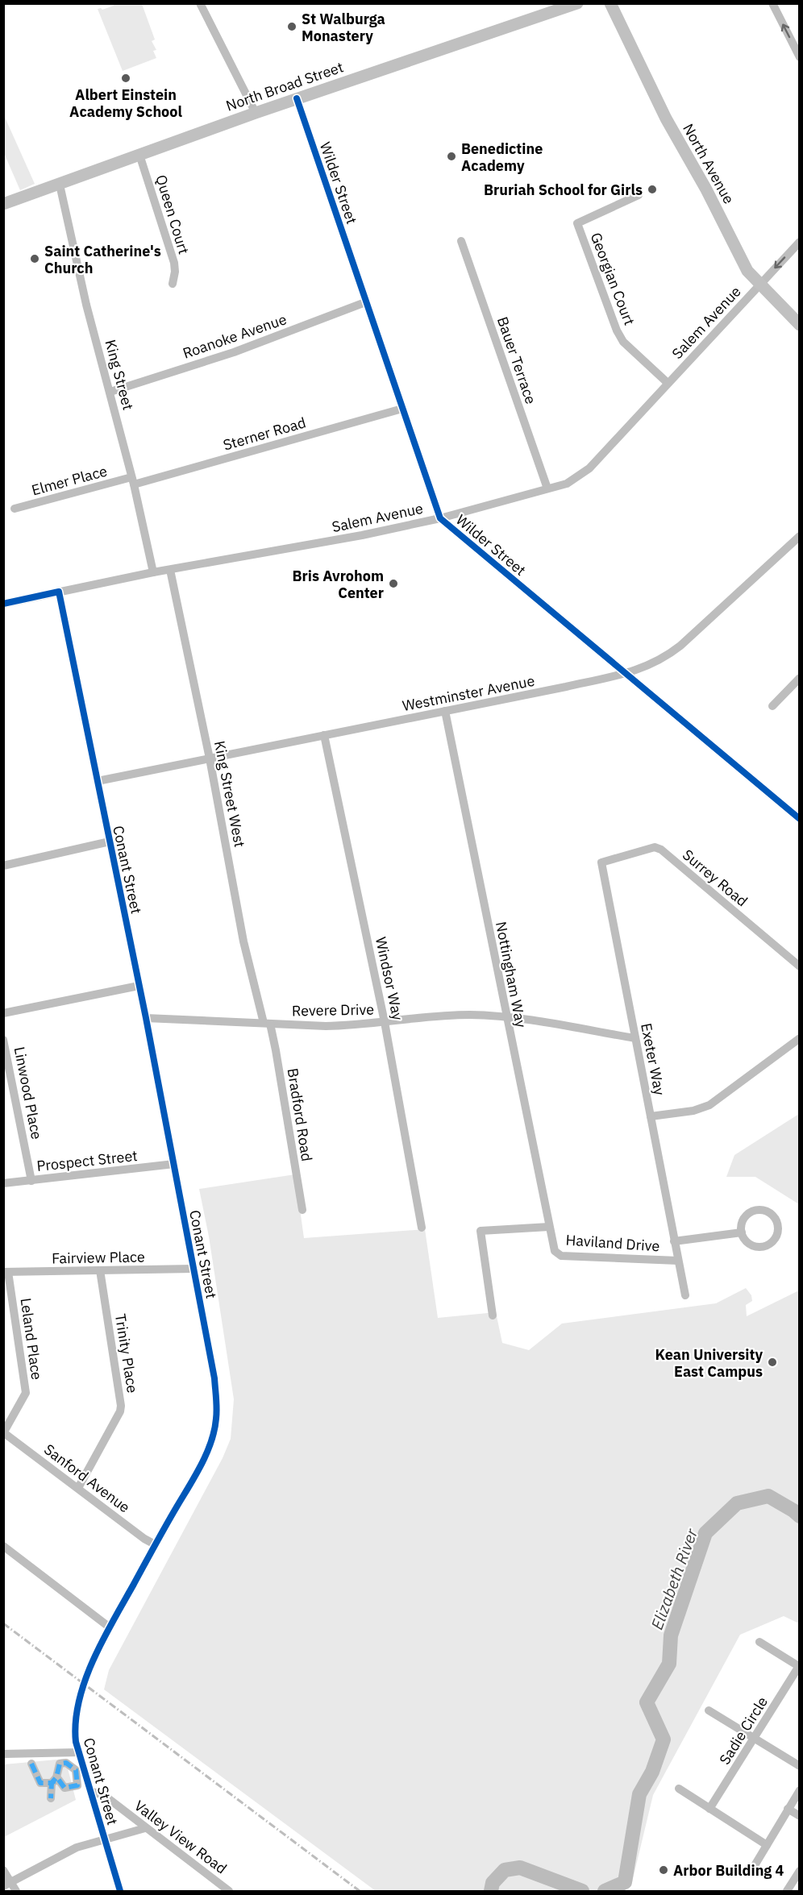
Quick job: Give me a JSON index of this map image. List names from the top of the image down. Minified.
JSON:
{"streets":{"main road":["North Broad Street","North Avenue"],"street":["Wilder Street","Queen Court","Georgian Court","Salem Avenue","Roanoke Avenue","Bauer Terrace","King Street","Sterner Road","Elmer Place","Westminster Avenue","King Street West","Conant Street","Surrey Road","Nottingham Way","Windsor Way","Revere Drive","Exeter Way","Linwood Place","Bradford Road","Prospect Street","Haviland Drive","Fairview Place","Leland Place","Trinity Place","Sanford Avenue","Sadie Circle","Valley View Road"]},"crossings":[["North Broad Street","Wilder Street"],["North Broad Street","Queen Court"],["North Broad Street","King Street"],["North Avenue","Salem Avenue"],["Wilder Street","Salem Avenue"],["Wilder Street","Roanoke Avenue"],["Wilder Street","Sterner Road"],["Wilder Street","Westminster Avenue"],["Georgian Court","Salem Avenue"],["Salem Avenue","Bauer Terrace"],["Salem Avenue","King Street"],["Salem Avenue","King Street West"],["Salem Avenue","Conant Street"],["Roanoke Avenue","King Street"],["King Street","Sterner Road"],["King Street","Elmer Place"],["Sterner Road","Elmer Place"],["Westminster Avenue","King Street West"],["Westminster Avenue","Conant Street"],["Westminster Avenue","Nottingham Way"],["Westminster Avenue","Windsor Way"],["King Street West","Revere Drive"],["King Street West","Bradford Road"],["Conant Street","Revere Drive"],["Conant Street","Prospect Street"],["Conant Street","Fairview Place"],["Conant Street","Sanford Avenue"],["Conant Street","Valley View Road"],["Surrey Road","Exeter Way"],["Nottingham Way","Revere Drive"],["Nottingham Way","Haviland Drive"],["Windsor Way","Revere Drive"],["Revere Drive","Exeter Way"],["Revere Drive","Bradford Road"],["Exeter Way","Haviland Drive"],["Linwood Place","Prospect Street"],["Fairview Place","Leland Place"],["Fairview Place","Trinity Place"],["Leland Place","Sanford Avenue"],["Trinity Place","Sanford Avenue"]],"water":["Elizabeth River"],"places":["St Walburga Monastery","Albert Einstein Academy School","Benedictine Academy","Bruriah School for Girls","Saint Catherine's Church","Bris Avrohom Center","Kean University East Campus","Arbor Building 4"]}
